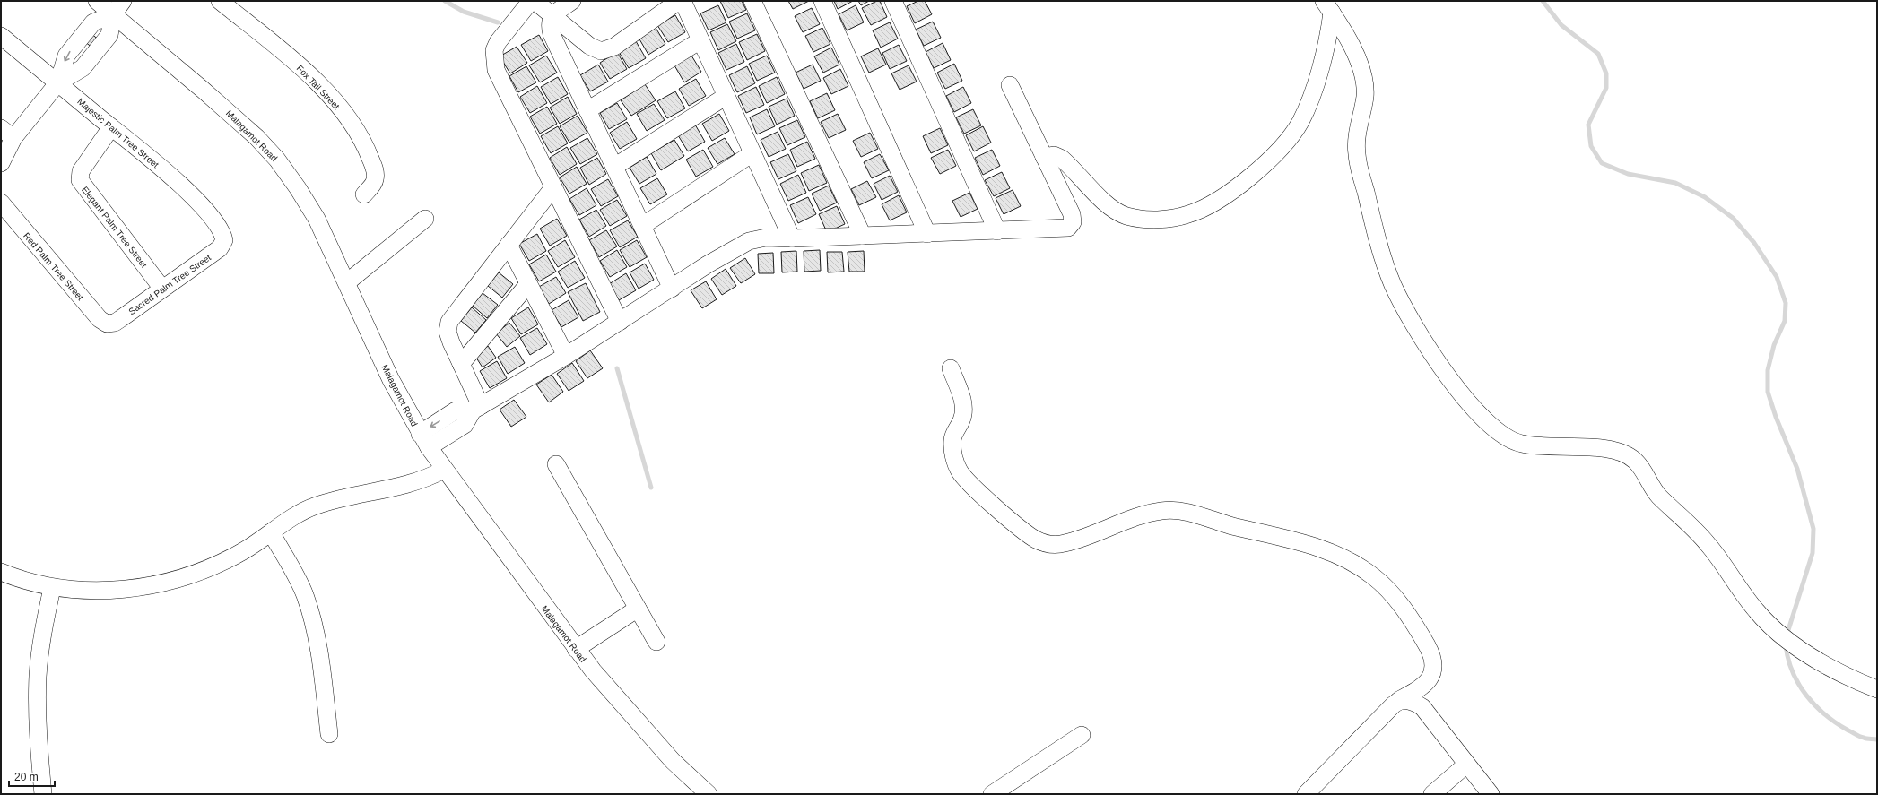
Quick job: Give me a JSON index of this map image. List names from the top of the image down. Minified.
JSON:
{"streets":{"street":["Fox Tail Street","Majestic Palm Tree Street","Malagamot Road","Elegant Palm Tree Street","Red Palm Tree Street","Sacred Palm Tree Street"]},"crossings":[["Majestic Palm Tree Street","Elegant Palm Tree Street"],["Majestic Palm Tree Street","Sacred Palm Tree Street"],["Elegant Palm Tree Street","Sacred Palm Tree Street"],["Red Palm Tree Street","Sacred Palm Tree Street"]],"scale_bar":"20 m"}
